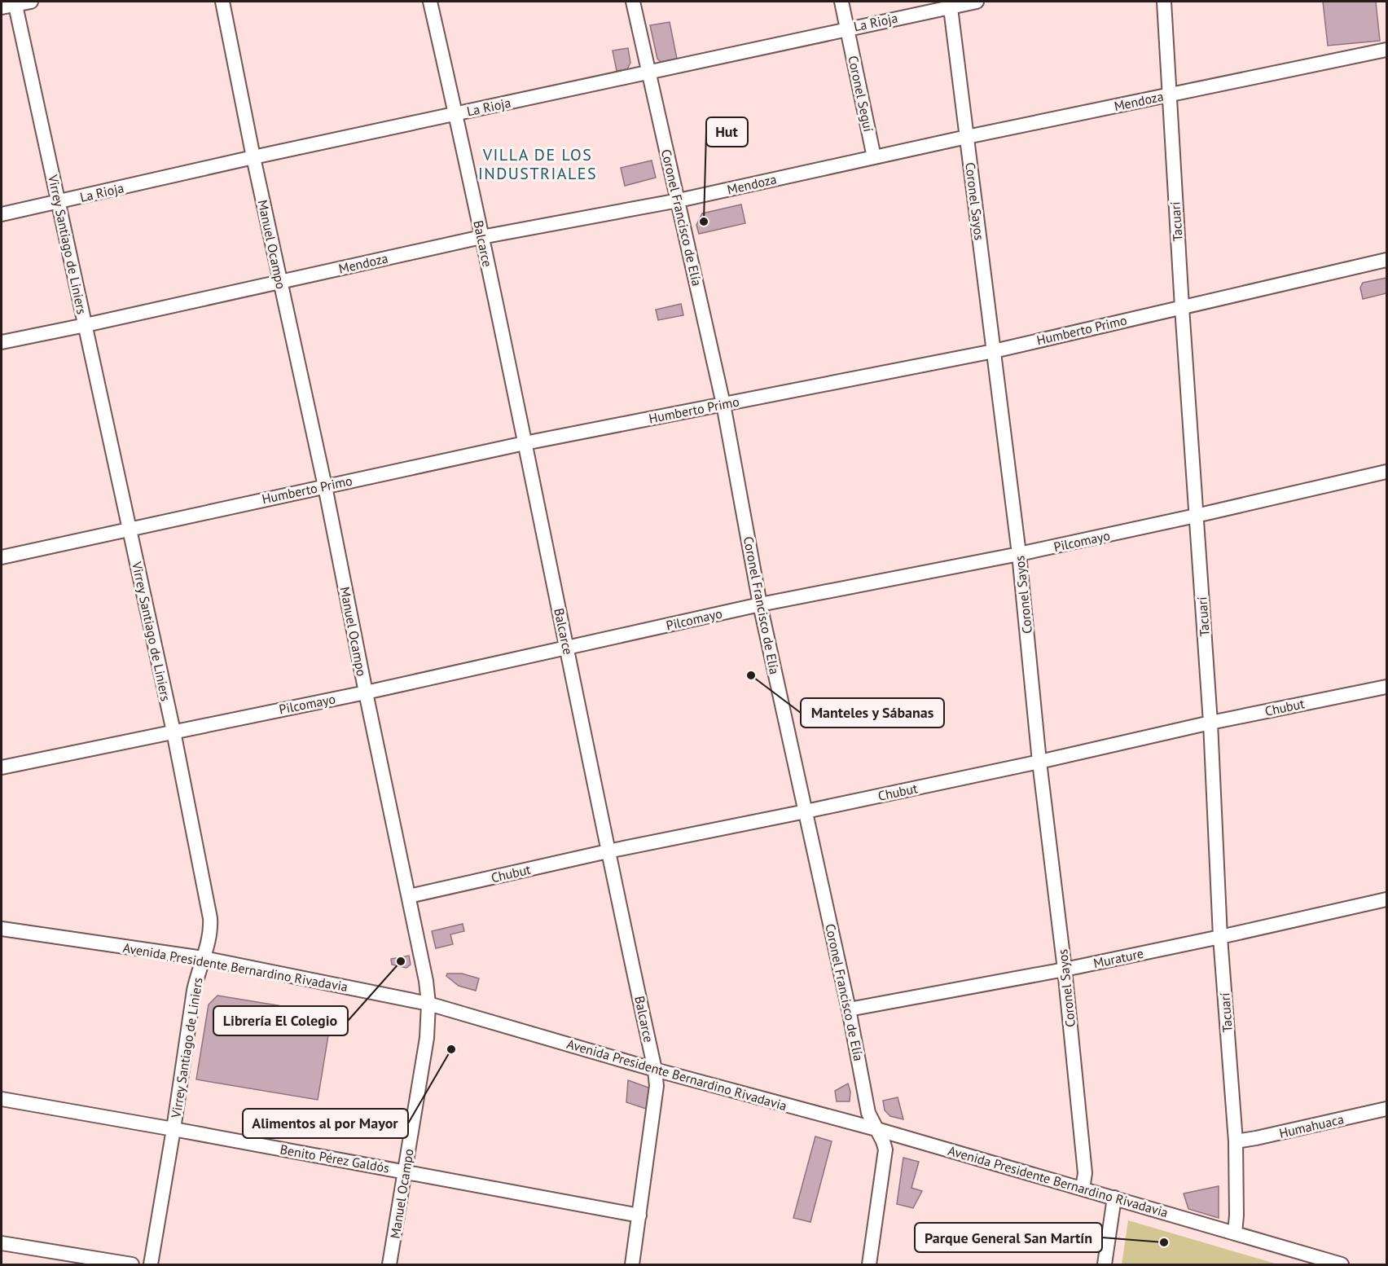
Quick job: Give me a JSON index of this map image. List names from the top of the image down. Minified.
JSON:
{"streets":{"street":["La Rioja","Coronel Seguí","Mendoza","Coronel Sayos","Coronel Francisco de Elía","Tacuarí","Balcarce","Virrey Santiago de Liniers","Manuel Ocampo","Humberto Primo","Pilcomayo","Chubut","Murature","Avenida Presidente Bernardino Rivadavia","Humahuaca","Benito Pérez Galdós"]},"crossings":[["La Rioja","Coronel Seguí"],["La Rioja","Coronel Sayos"],["La Rioja","Coronel Francisco de Elía"],["La Rioja","Balcarce"],["La Rioja","Virrey Santiago de Liniers"],["La Rioja","Manuel Ocampo"],["Coronel Seguí","Mendoza"],["Mendoza","Coronel Sayos"],["Mendoza","Coronel Francisco de Elía"],["Mendoza","Tacuarí"],["Mendoza","Balcarce"],["Mendoza","Virrey Santiago de Liniers"],["Mendoza","Manuel Ocampo"],["Coronel Sayos","Humberto Primo"],["Coronel Sayos","Pilcomayo"],["Coronel Sayos","Chubut"],["Coronel Sayos","Murature"],["Coronel Sayos","Avenida Presidente Bernardino Rivadavia"],["Coronel Francisco de Elía","Humberto Primo"],["Coronel Francisco de Elía","Pilcomayo"],["Coronel Francisco de Elía","Chubut"],["Coronel Francisco de Elía","Murature"],["Coronel Francisco de Elía","Avenida Presidente Bernardino Rivadavia"],["Tacuarí","Humberto Primo"],["Tacuarí","Pilcomayo"],["Tacuarí","Chubut"],["Tacuarí","Murature"],["Tacuarí","Avenida Presidente Bernardino Rivadavia"],["Tacuarí","Humahuaca"],["Balcarce","Humberto Primo"],["Balcarce","Pilcomayo"],["Balcarce","Chubut"],["Balcarce","Avenida Presidente Bernardino Rivadavia"],["Balcarce","Benito Pérez Galdós"],["Virrey Santiago de Liniers","Humberto Primo"],["Virrey Santiago de Liniers","Pilcomayo"],["Virrey Santiago de Liniers","Avenida Presidente Bernardino Rivadavia"],["Virrey Santiago de Liniers","Benito Pérez Galdós"],["Manuel Ocampo","Humberto Primo"],["Manuel Ocampo","Pilcomayo"],["Manuel Ocampo","Chubut"],["Manuel Ocampo","Avenida Presidente Bernardino Rivadavia"],["Manuel Ocampo","Benito Pérez Galdós"]],"districts":["VILLA DE LOS INDUSTRIALES"],"places":["Hut","Manteles y Sábanas","Librería El Colegio","Alimentos al por Mayor","Parque General San Martín"]}
